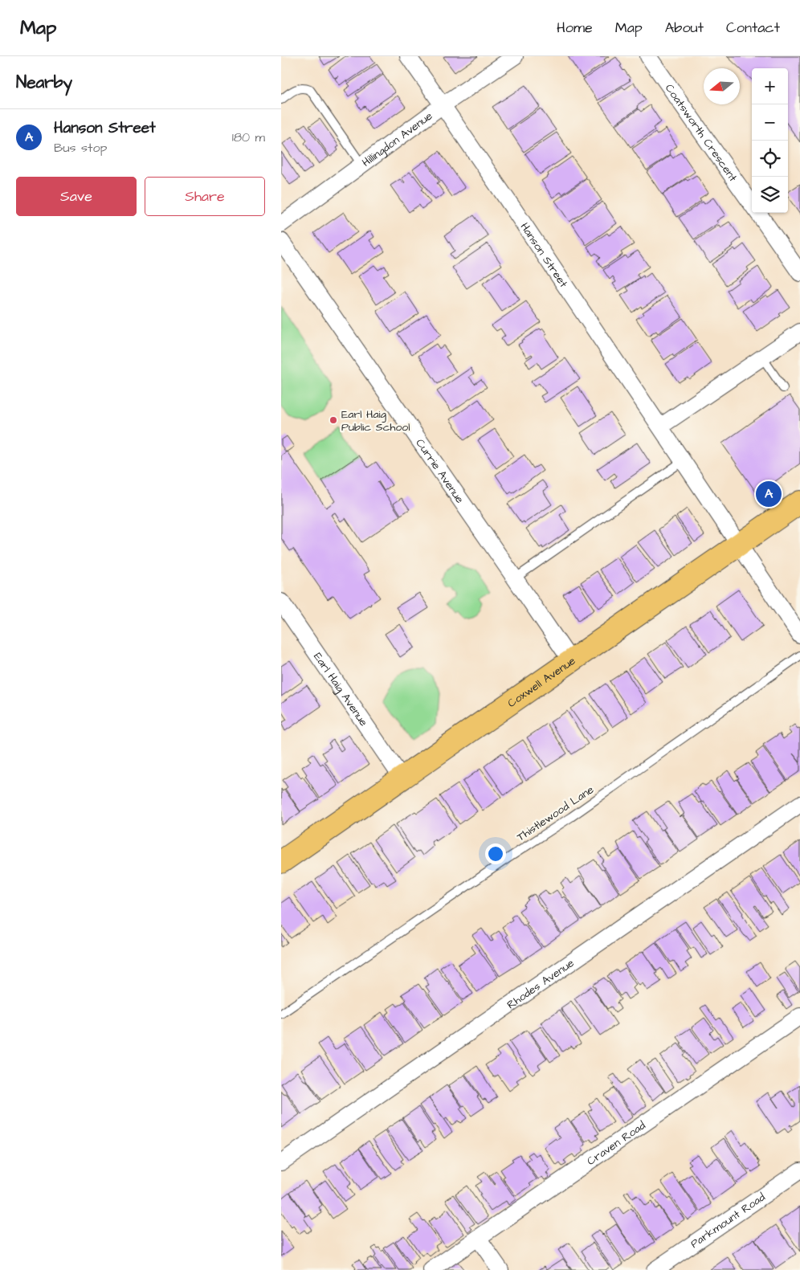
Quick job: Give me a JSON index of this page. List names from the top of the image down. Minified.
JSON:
{"streets":{"main road":["Coxwell Avenue"],"street":["Coatsworth Crescent","Hillingdon Avenue","Hanson Street","Currie Avenue","Earl Haig Avenue","Rhodes Avenue","Craven Road","Parkmount Road"],"lane":["Thistlewood Lane"]},"crossings":[["Hillingdon Avenue","Hanson Street"],["Hanson Street","Coxwell Avenue"],["Currie Avenue","Coxwell Avenue"],["Coxwell Avenue","Earl Haig Avenue"]],"places":["Earl Haig Public School"],"north":"left","page":{"header":"Map","nav":["Home","Map","About","Contact"],"heading":"Nearby","map_buttons":["+","−"],"list":[{"mark":"A","name":"Hanson Street","note":"Bus stop","value":"180 m"}],"buttons":["Save","Share"],"pins":"A"}}
